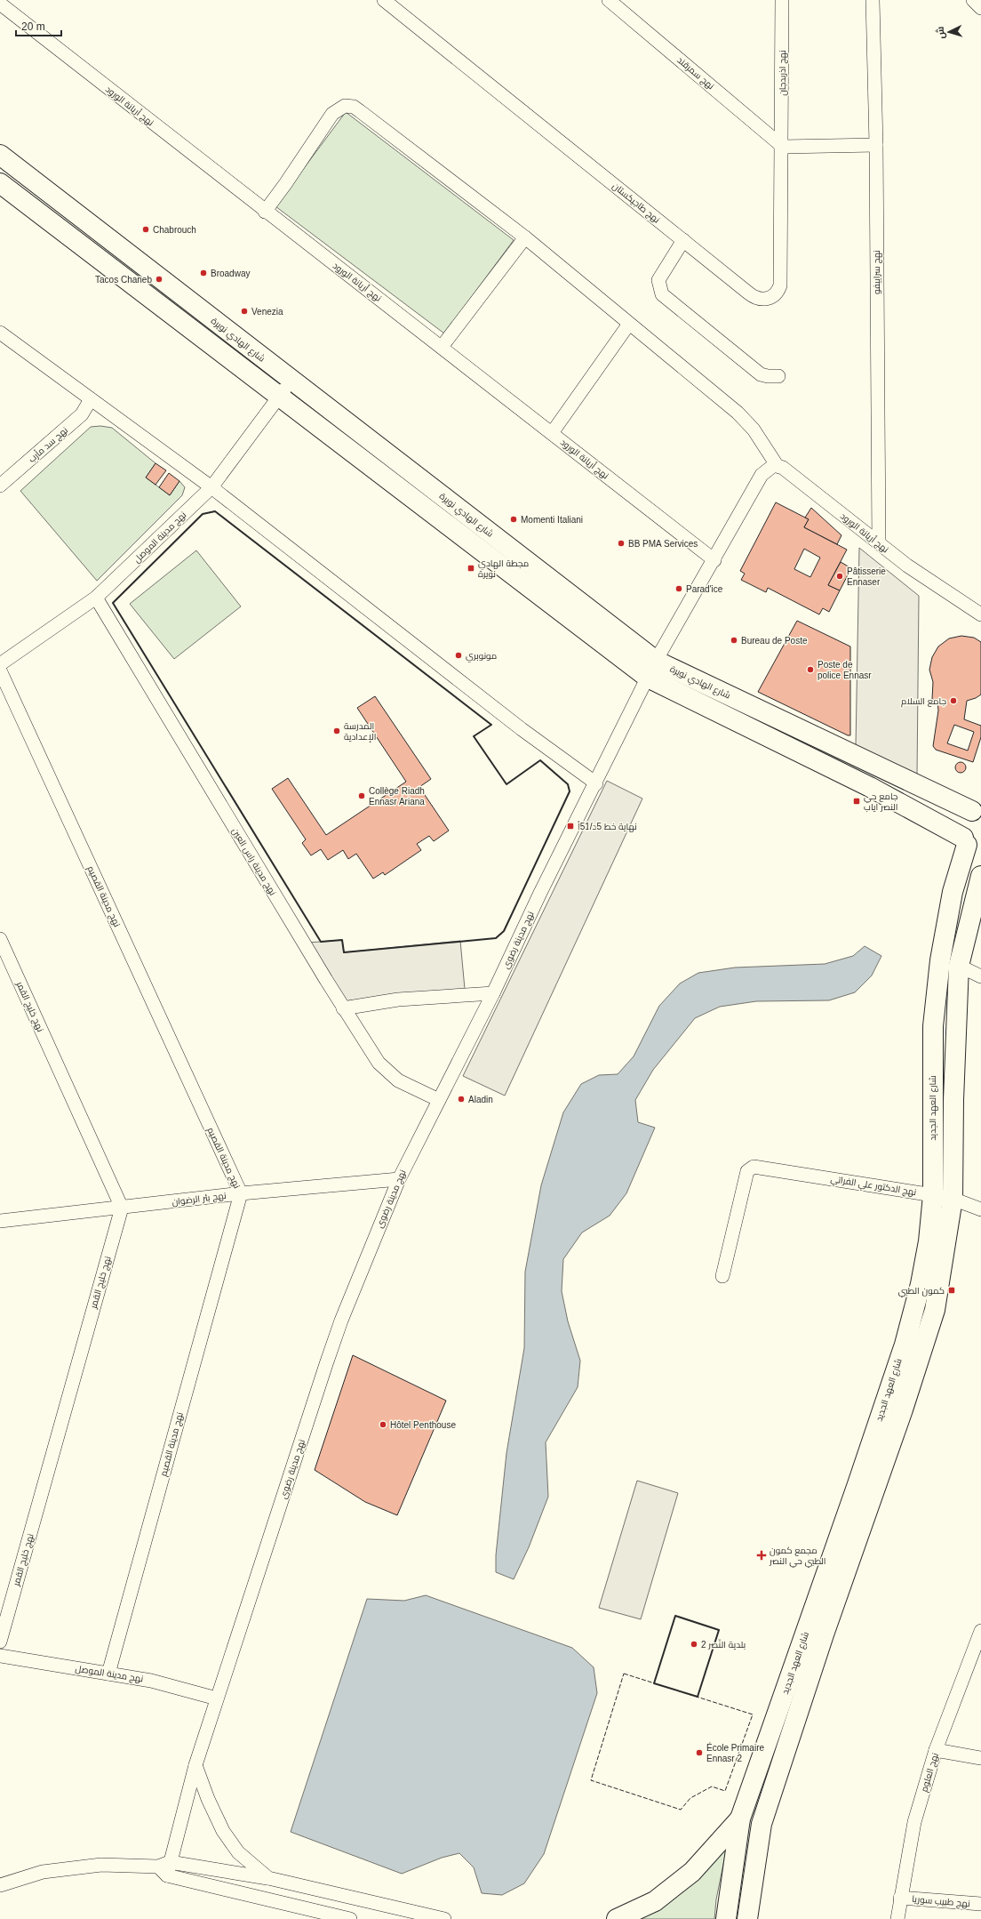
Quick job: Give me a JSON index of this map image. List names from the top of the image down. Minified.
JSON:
{"streets":{"main road":["شارع الهادي نويرة","شارع العهد الجديد"],"street":["نهج سمرقند","نهج اذربدجان","نهج أريانة الورود","نهج طاجيكستان","نهج سراييفو","نهج سد مأرب","نهج مدينة الموصل","نهج مدينة راس العين","نهج مدينة القصيم","نهج مدينة رضوى","نهج خليج القمر","نهج الدكتور علي الفراتي","نهج بئر الرضوان","نهج العلوم","نهج طبيب سوريا"]},"crossings":[["نهج سمرقند","نهج اذربدجان"],["نهج سمرقند","نهج طاجيكستان"],["نهج اذربدجان","نهج طاجيكستان"],["نهج أريانة الورود","نهج سراييفو"],["شارع الهادي نويرة","نهج مدينة الموصل"],["شارع الهادي نويرة","نهج مدينة رضوى"],["شارع الهادي نويرة","شارع العهد الجديد"],["نهج مدينة الموصل","نهج مدينة راس العين"],["نهج مدينة الموصل","نهج مدينة القصيم"],["نهج مدينة الموصل","نهج مدينة رضوى"],["نهج مدينة راس العين","نهج مدينة رضوى"],["نهج مدينة القصيم","نهج بئر الرضوان"],["نهج مدينة رضوى","نهج بئر الرضوان"],["نهج خليج القمر","نهج بئر الرضوان"],["شارع العهد الجديد","نهج الدكتور علي الفراتي"],["نهج العلوم","نهج طبيب سوريا"]],"places":{"other":["Chabrouch","Broadway","Tacos Chaneb","Venezia","Momenti Italiani","BB PMA Services","Pâtisserie Ennaser","Parad'ice","Bureau de Poste","مونوبري","Poste de police Ennasr","جامع السلام","المدرسة الإعدادية","Collège Riadh Ennasr Ariana","Aladin","Hôtel Penthouse","بلدية النّصر 2","École Primaire Ennasr 2"],"transit":["مجطة الهادي نويرة","جامع حي النصر اياب","نهاية خط 5د/51أ","كمون الطبي"],"health":["مجمع كمون الطبي حي النصر"]},"scale_bar":"20 m","north":"left"}
